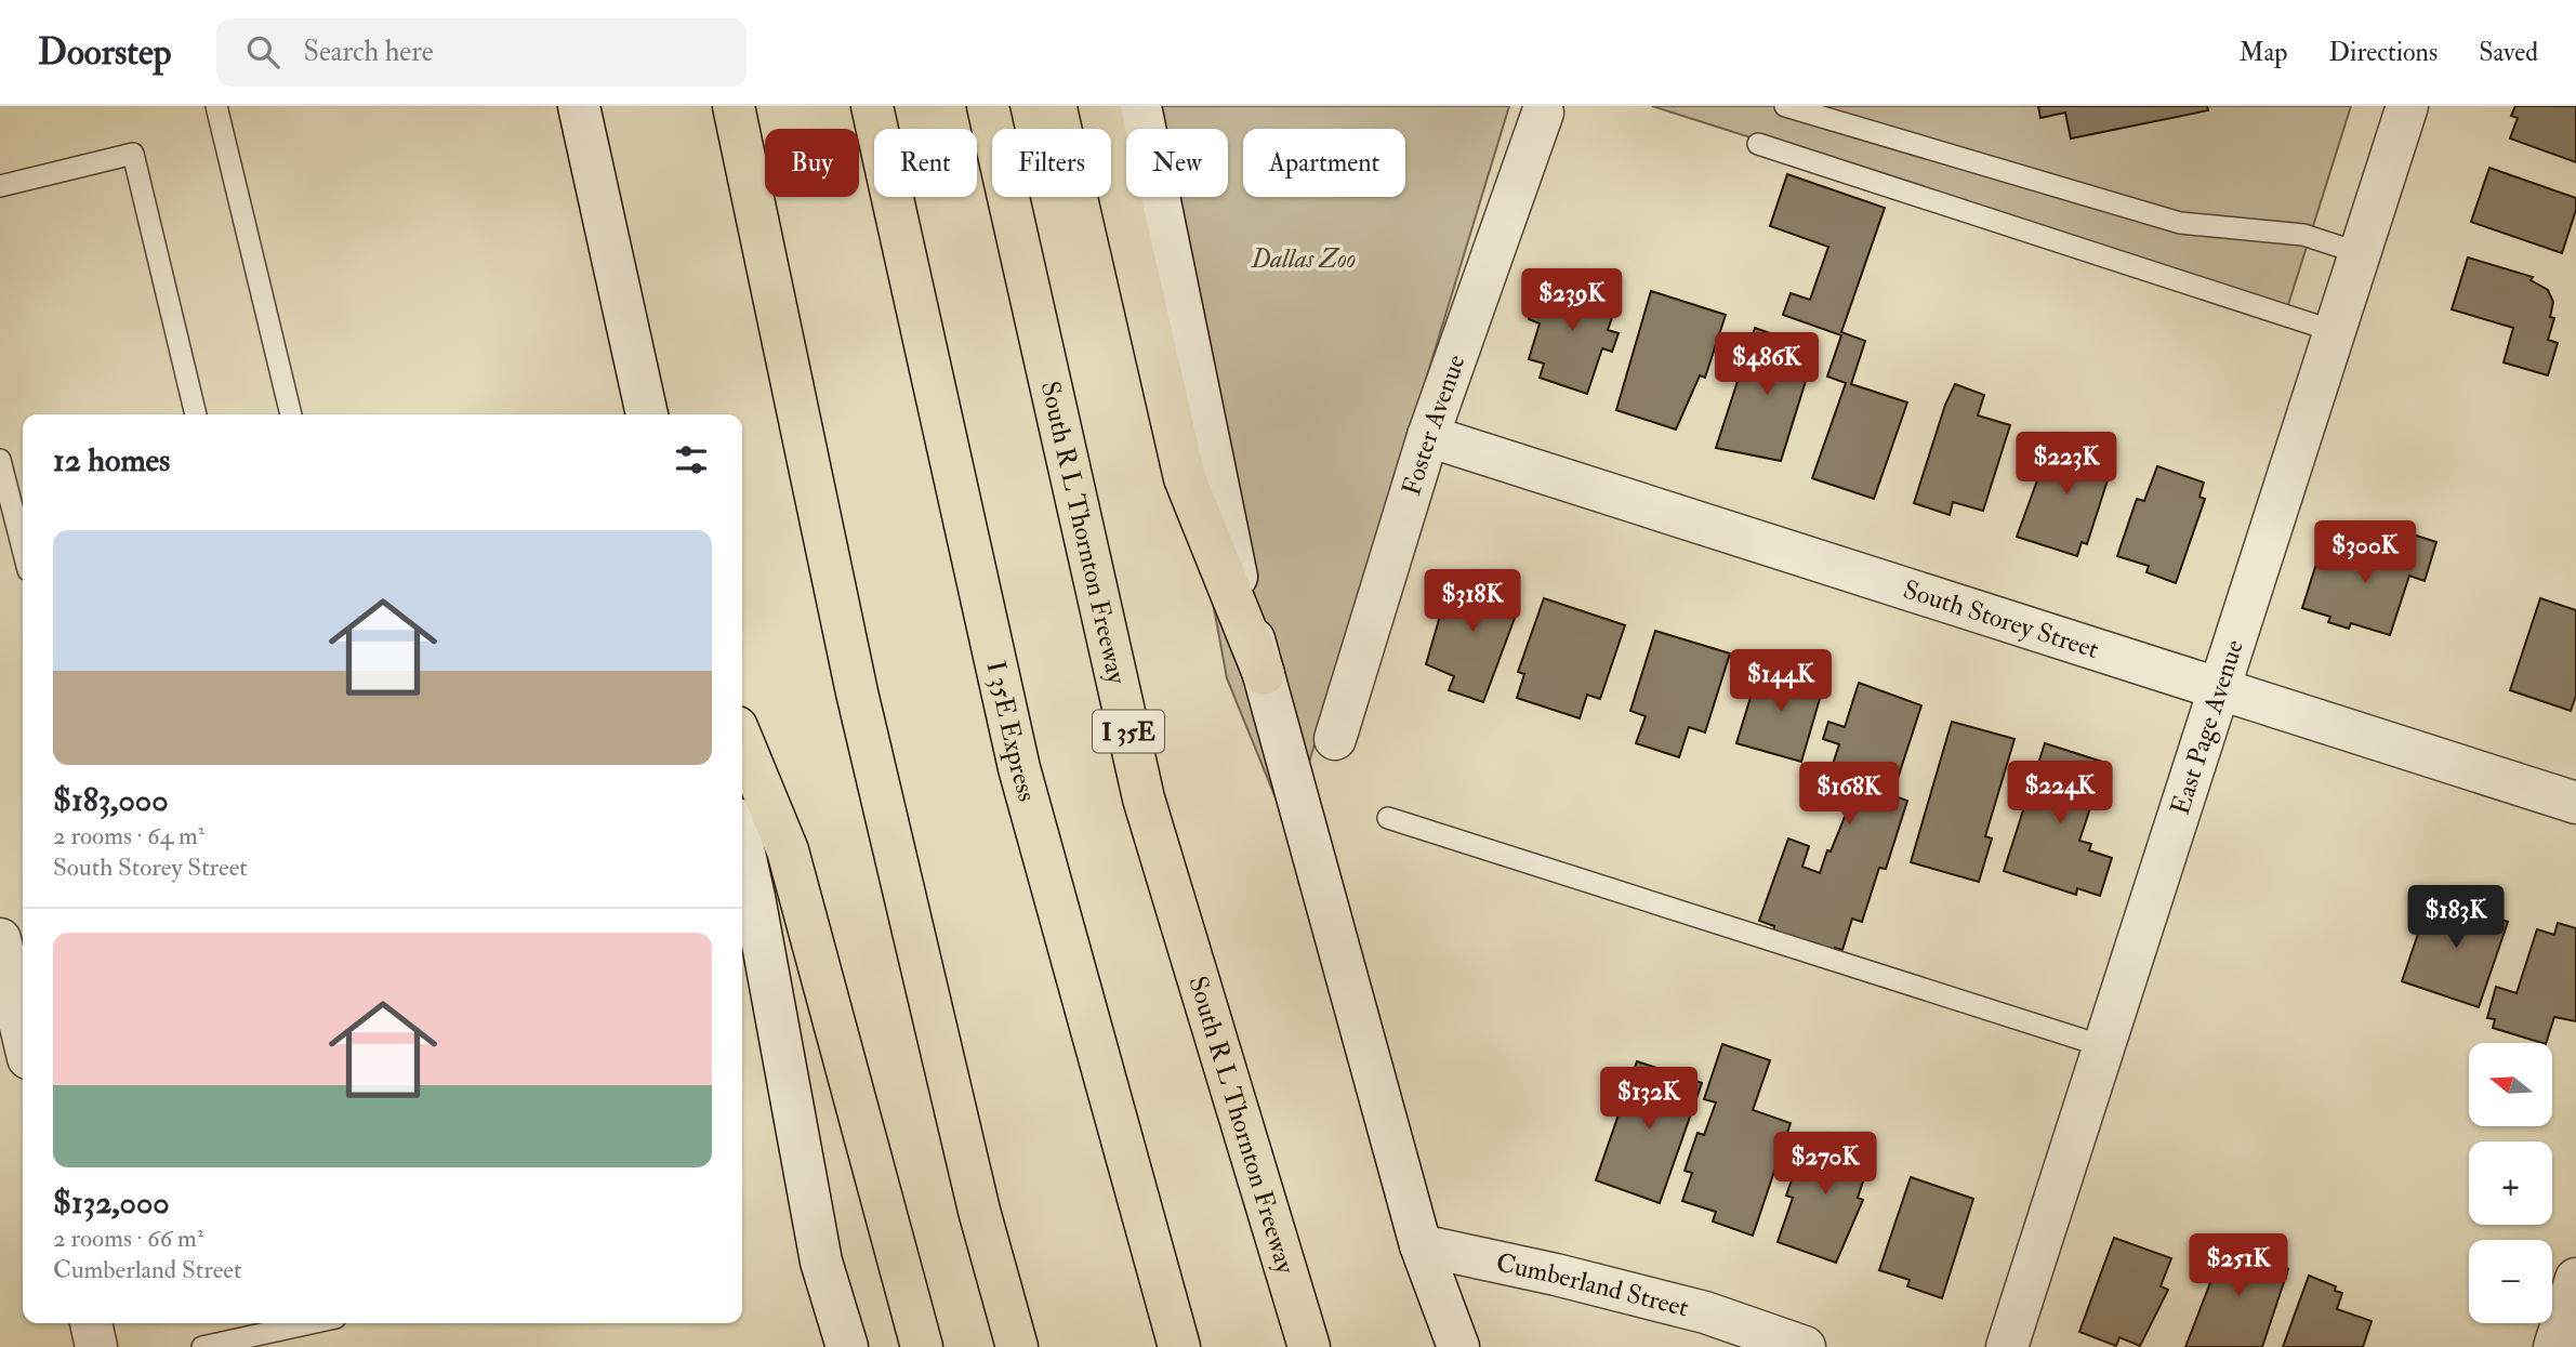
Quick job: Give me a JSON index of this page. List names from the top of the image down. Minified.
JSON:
{"streets":{"highway":["South R L Thornton Freeway","I 35E Express","I 35E"],"street":["Foster Avenue","South Storey Street","East Page Avenue","Cumberland Street"]},"crossings":[["Foster Avenue","South Storey Street"],["South Storey Street","East Page Avenue"]],"parks":["Dallas Zoo"],"north":"left","page":{"header":"Doorstep","search":"Search here","nav":["Map","Directions","Saved"],"chip":["Buy","Rent","Filters","New","Apartment"],"price":["$239K","$486K","$223K","$300K","$318K","$144K","$224K","$168K","$183K","$132K","$270K","$251K"],"heading":"12 homes","list":[{"name":"$183,000","note":"2 rooms · 64 m² · South Storey Street"},{"name":"$132,000","note":"2 rooms · 66 m² · Cumberland Street"}],"map_buttons":["+","−"]}}
